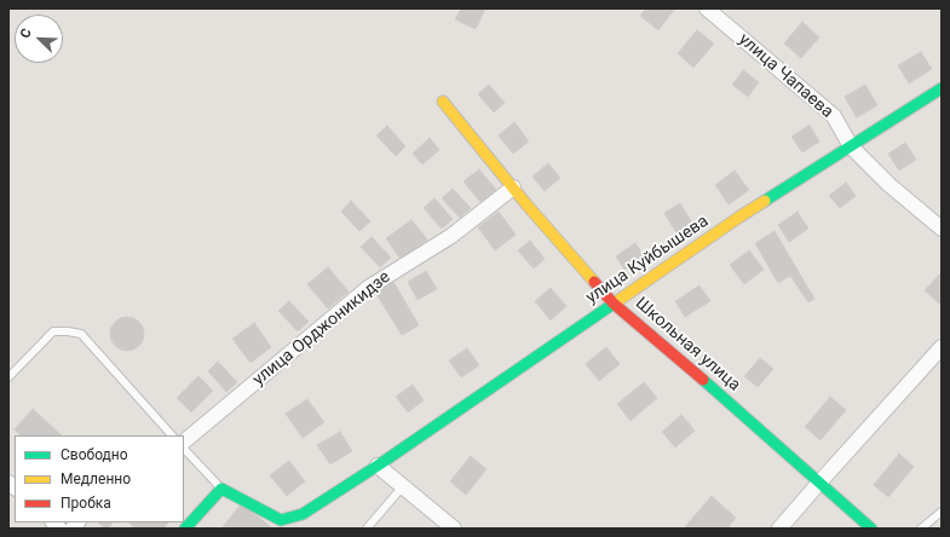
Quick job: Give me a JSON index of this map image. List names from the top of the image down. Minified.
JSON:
{"streets":{"street":["улица Чапаева","улица Куйбышева","улица Орджоникидзе","Школьная улица"]},"crossings":[["улица Чапаева","улица Куйбышева"],["улица Куйбышева","Школьная улица"],["улица Орджоникидзе","Школьная улица"]],"legend":["Свободно","Медленно","Пробка"],"north":"top left"}
